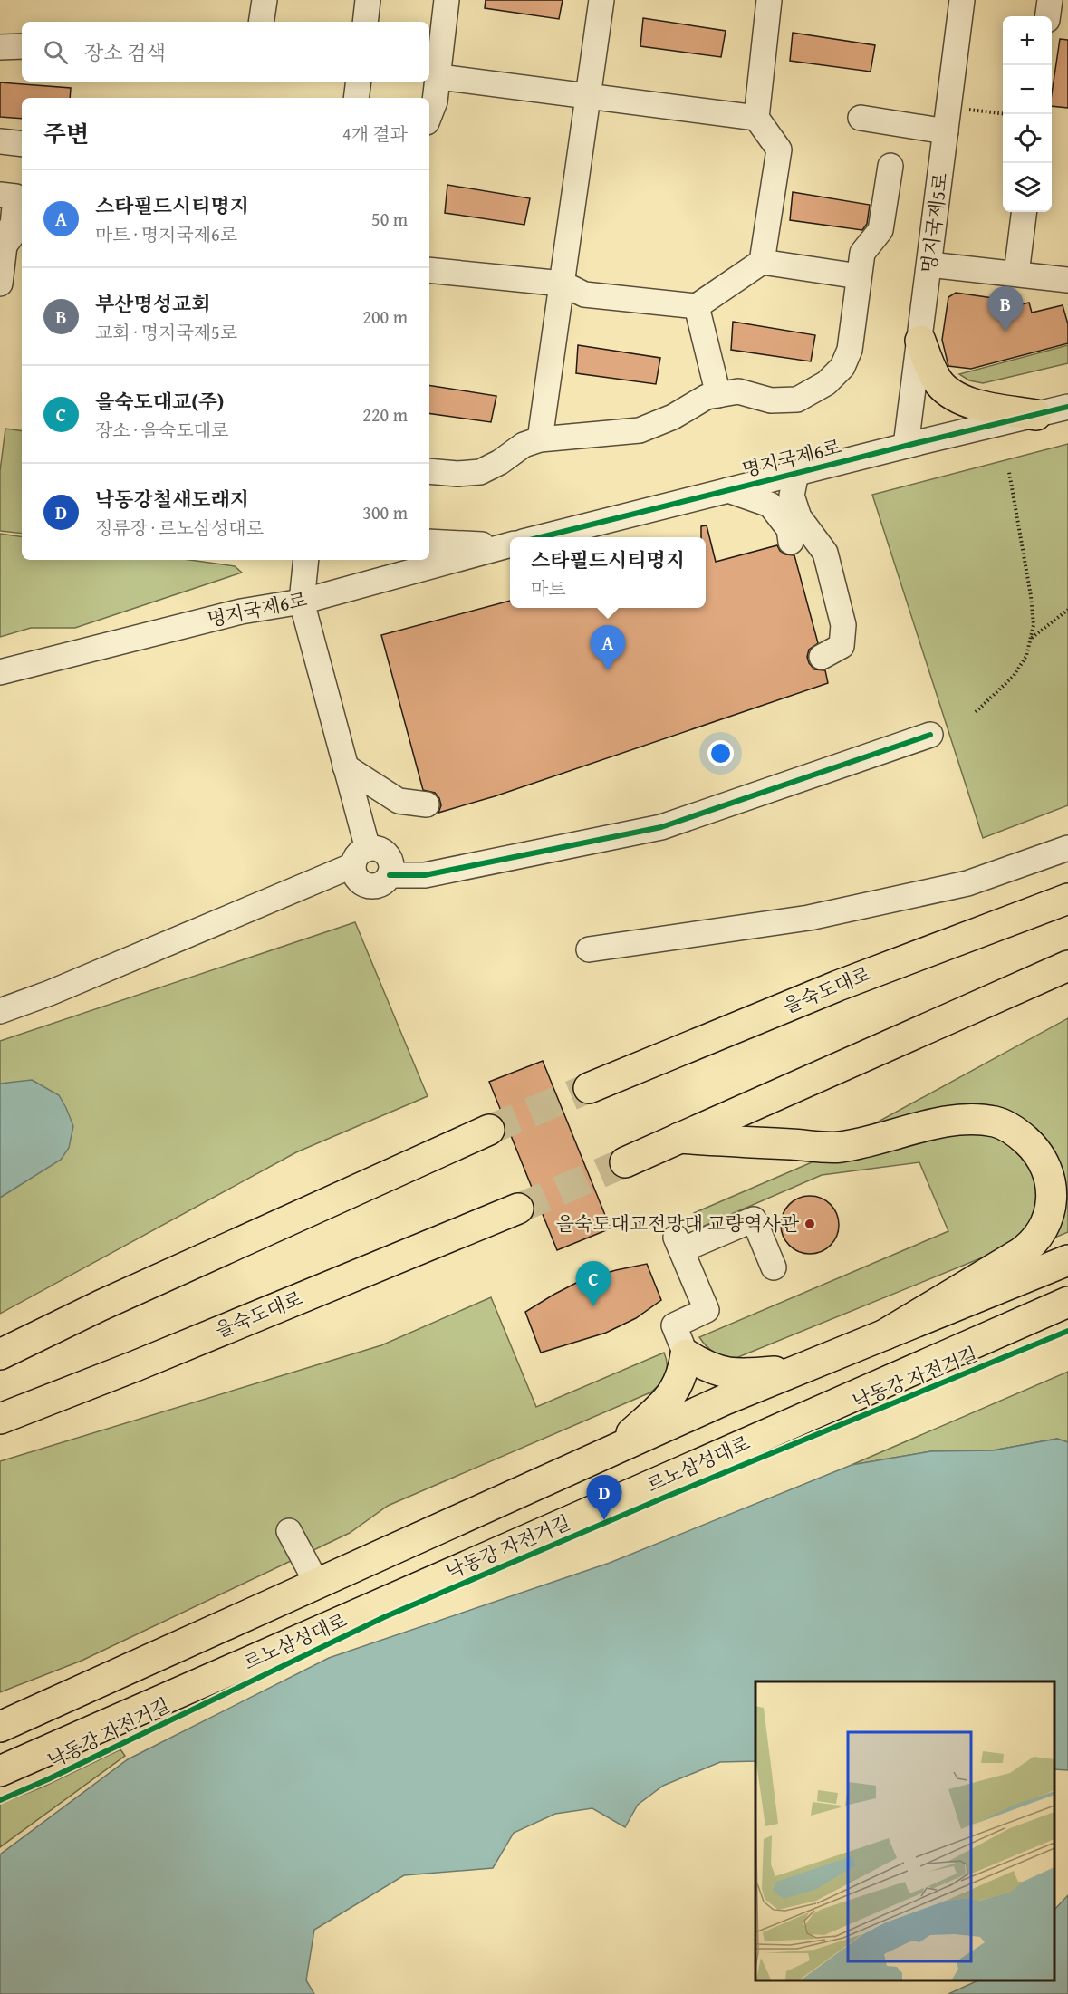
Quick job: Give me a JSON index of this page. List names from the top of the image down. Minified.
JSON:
{"streets":{"main road":["을숙도대로","르노삼성대로"],"street":["명지국제5로","명지국제6로"],"cycle path":["낙동강 자전거길"]},"crossings":[["명지국제5로","명지국제6로"]],"places":["을숙도대교전망대 교량역사관"],"page":{"map_buttons":["+","−"],"search":"장소 검색","heading":["주변","4개 결과"],"list":[{"mark":"A","name":"스타필드시티명지","note":"마트 · 명지국제6로","value":"50 m"},{"mark":"B","name":"부산명성교회","note":"교회 · 명지국제5로","value":"200 m"},{"mark":"C","name":"을숙도대교(주)","note":"장소 · 을숙도대로","value":"220 m"},{"mark":"D","name":"낙동강철새도래지","note":"정류장 · 르노삼성대로","value":"300 m"}],"pins":["B","A","C","D"],"popup":["스타필드시티명지","마트"]}}
